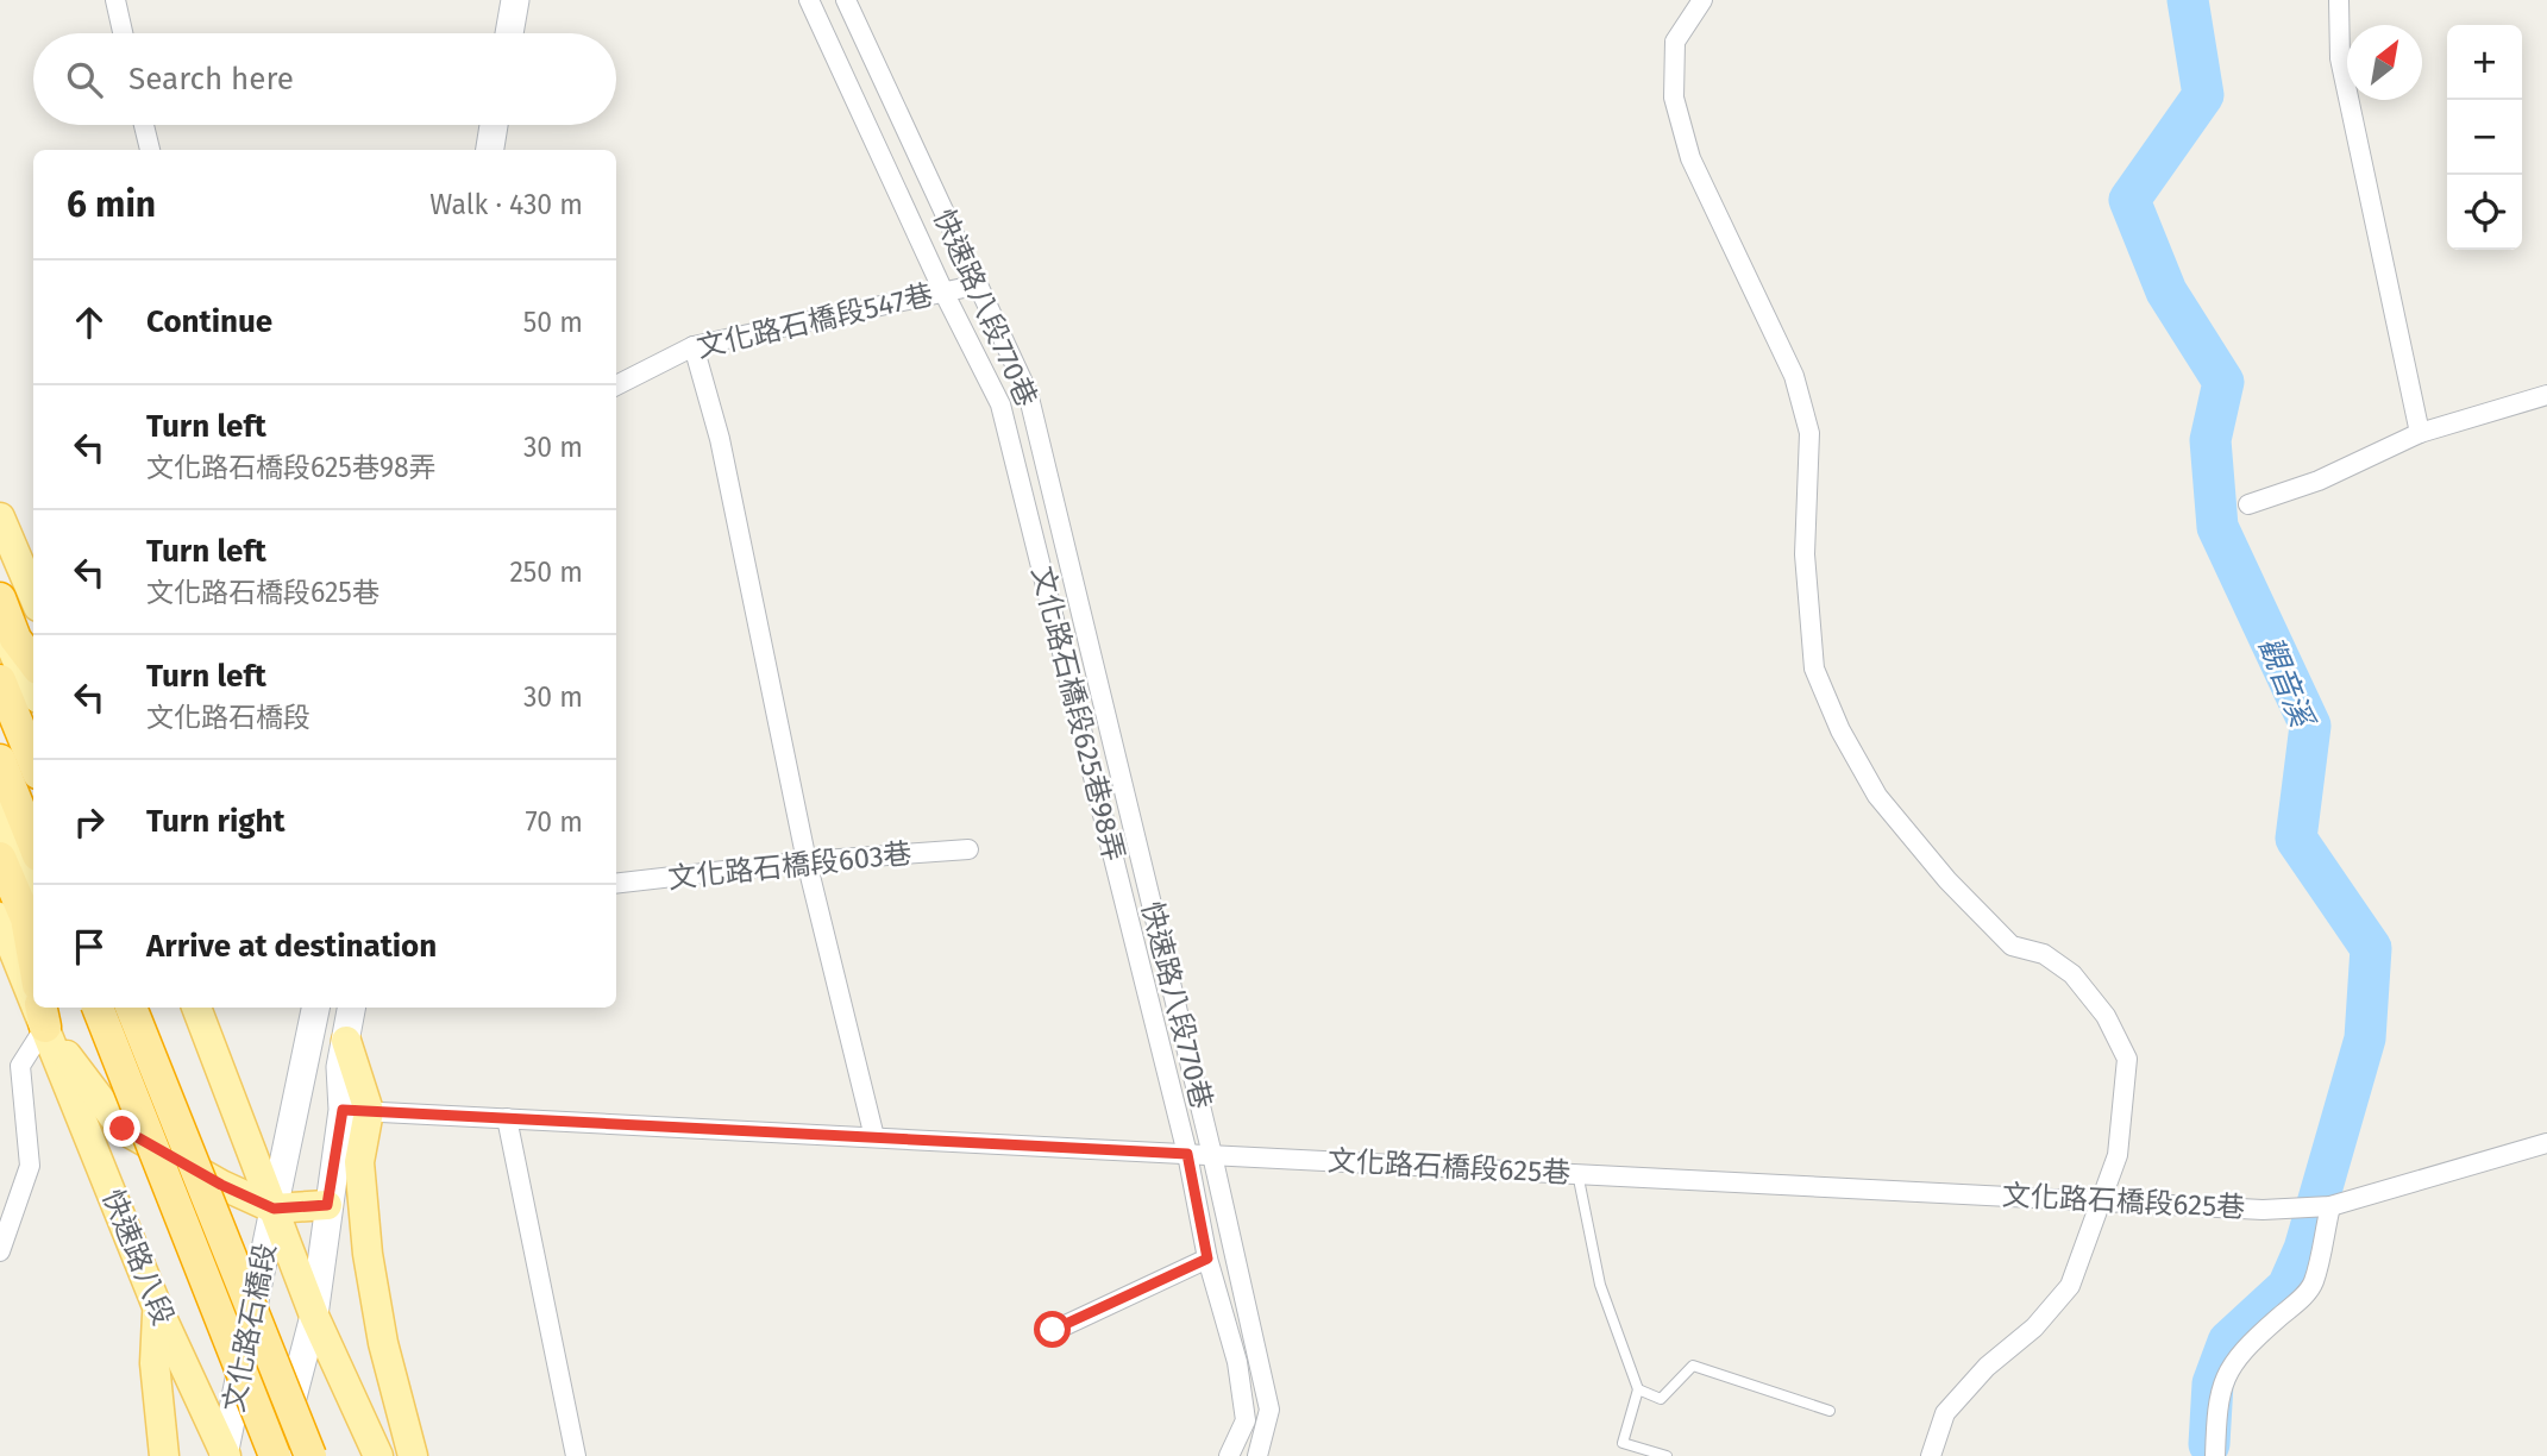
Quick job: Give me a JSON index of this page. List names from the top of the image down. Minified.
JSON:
{"streets":{"main road":["快速路八段","文化路石橋段"],"street":["快速路八段770巷","文化路石橋段547巷","文化路石橋段625巷98弄","文化路石橋段603巷","文化路石橋段625巷"]},"crossings":[["快速路八段770巷","文化路石橋段547巷"],["快速路八段770巷","文化路石橋段625巷"],["文化路石橋段547巷","文化路石橋段625巷98弄"],["文化路石橋段625巷98弄","文化路石橋段625巷"],["文化路石橋段625巷","文化路石橋段"],["快速路八段","文化路石橋段"]],"water":["觀音溪"],"north":"top right","page":{"map_buttons":["+","−"],"search":"Search here","heading":["6 min","Walk · 430 m"],"list":[["Continue","50 m"],["Turn left","文化路石橋段625巷98弄","30 m"],["Turn left","文化路石橋段625巷","250 m"],["Turn left","文化路石橋段","30 m"],["Turn right","70 m"],"Arrive at destination"]}}
